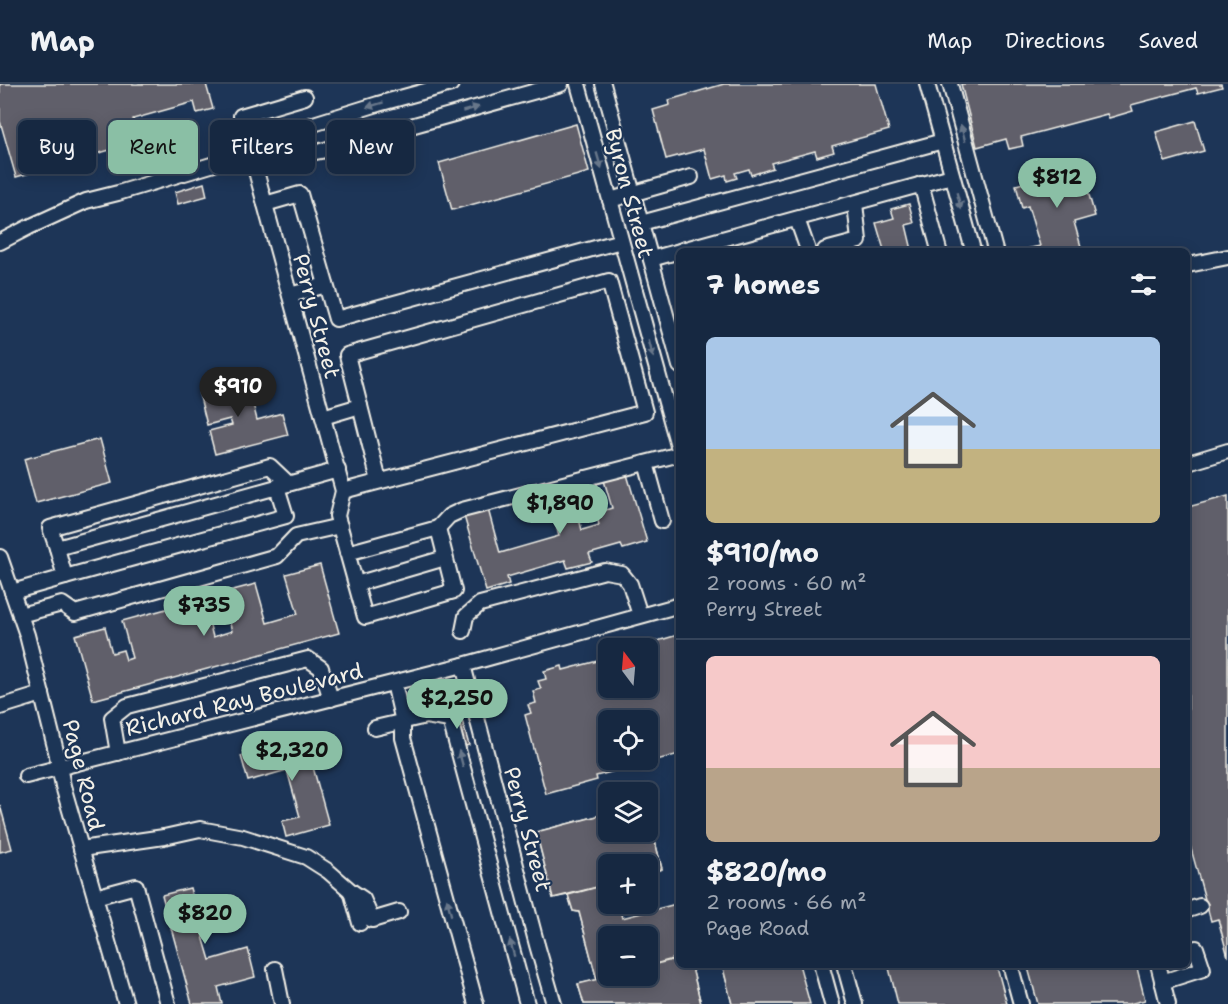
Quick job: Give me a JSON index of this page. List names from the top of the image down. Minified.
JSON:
{"streets":{"street":["Byron Street","Perry Street","Richard Ray Boulevard","Page Road"]},"crossings":[["Perry Street","Richard Ray Boulevard"],["Richard Ray Boulevard","Page Road"]],"north":"top","page":{"header":"Map","nav":["Map","Directions","Saved"],"chip":["Buy","Rent","Filters","New"],"price":["$812","$910","$1,890","$735","$2,250","$2,320","$820"],"heading":"7 homes","list":[{"name":"$910/mo","note":"2 rooms · 60 m² · Perry Street"},{"name":"$820/mo","note":"2 rooms · 66 m² · Page Road"}],"map_buttons":["+","−"]}}
